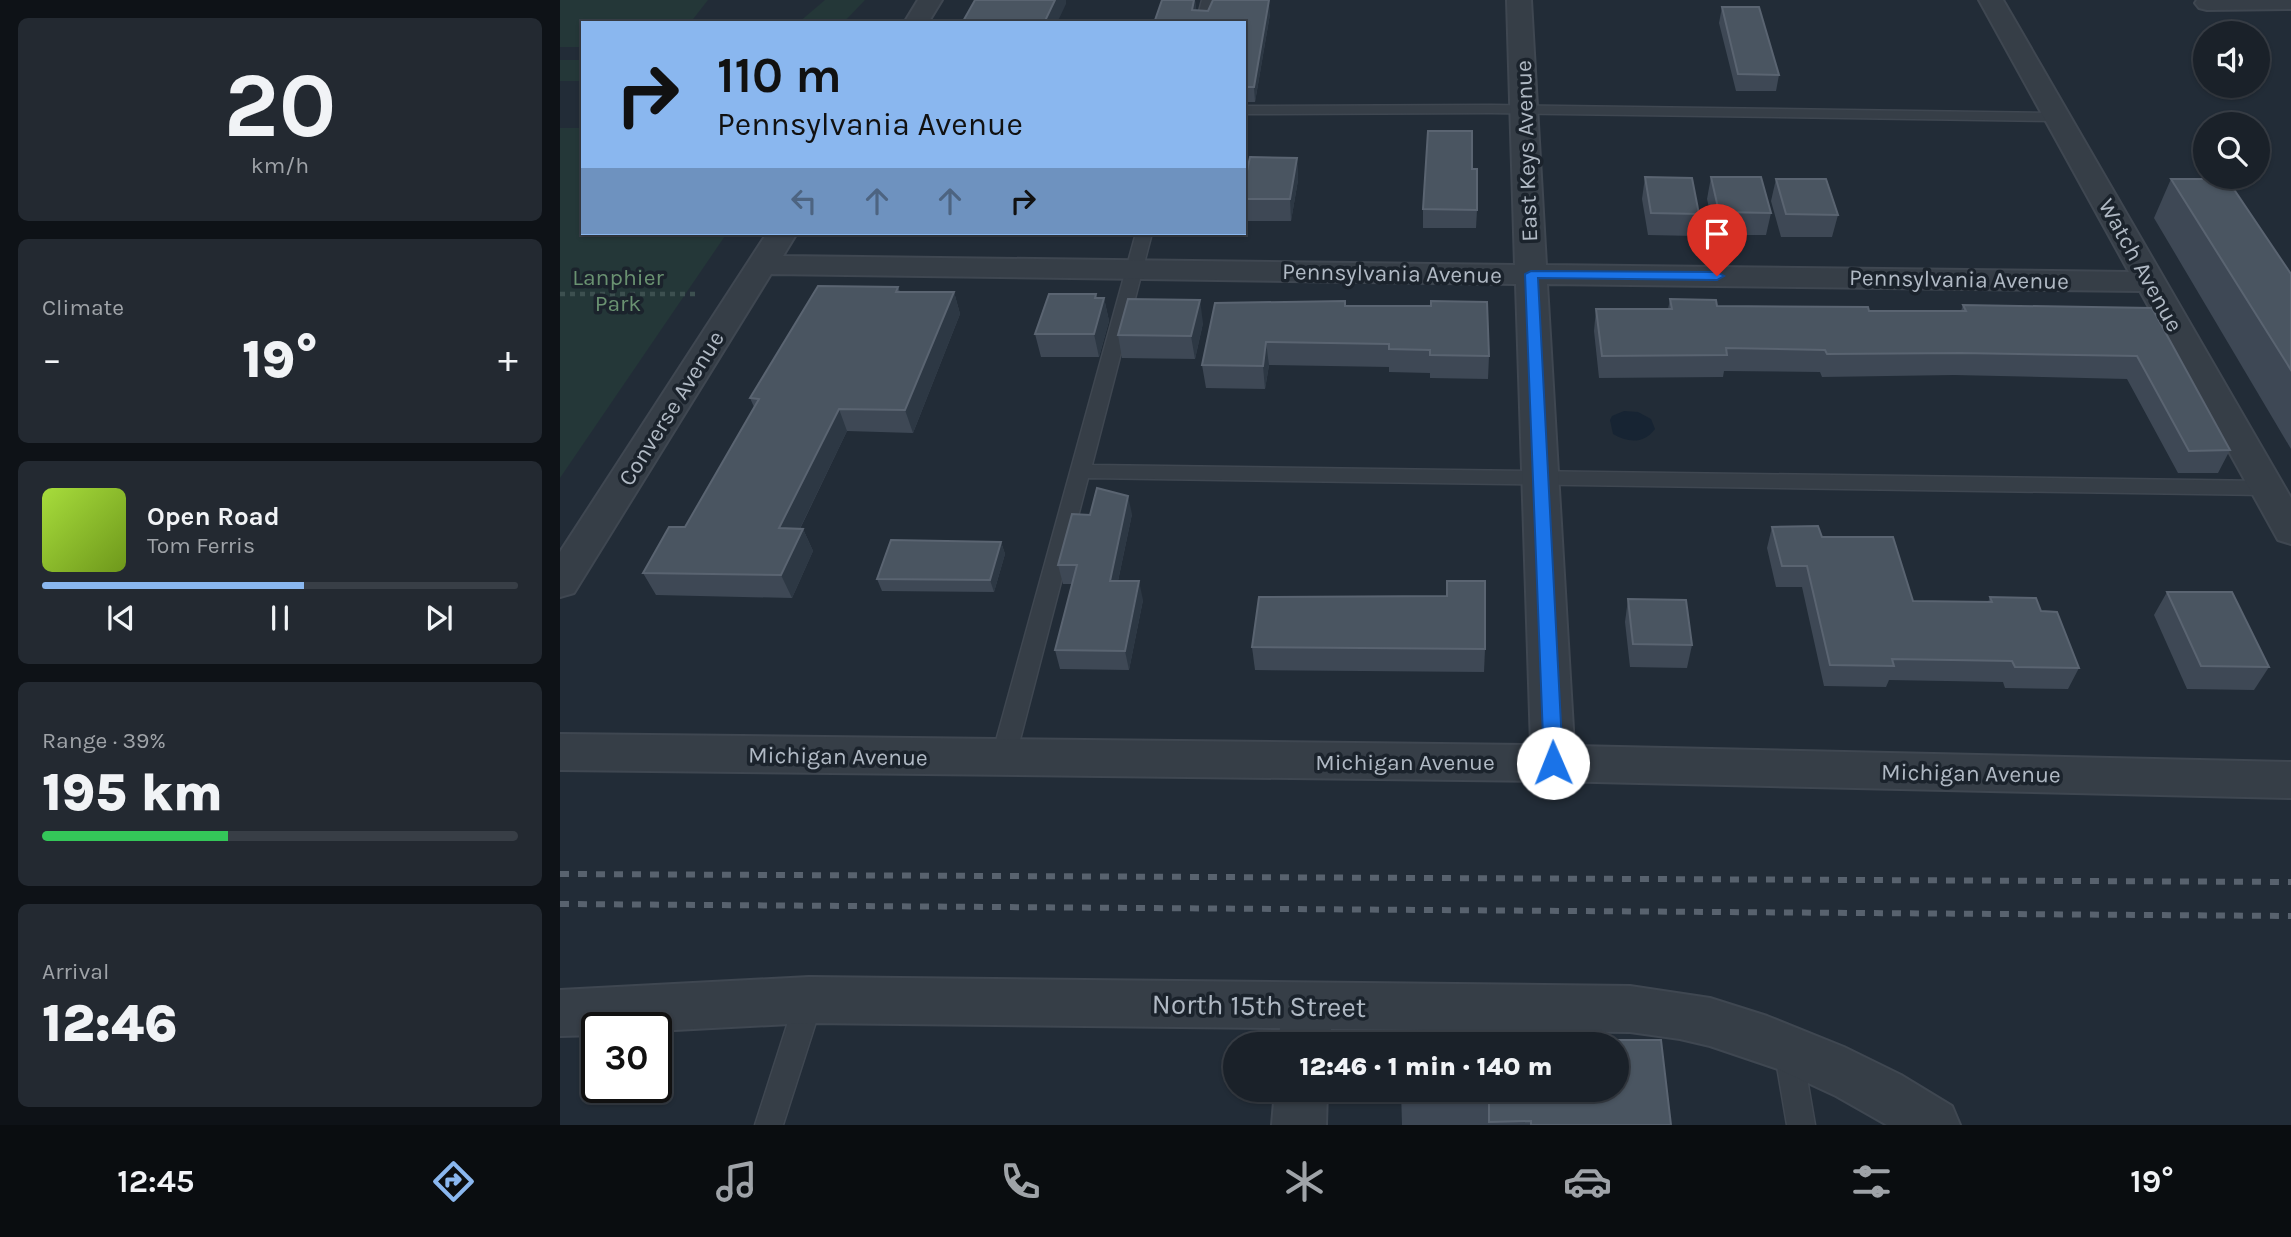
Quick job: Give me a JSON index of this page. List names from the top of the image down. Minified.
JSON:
{"streets":{"street":["East Keys Avenue","Watch Avenue","Pennsylvania Avenue","Converse Avenue","Michigan Avenue","North 15th Street"]},"crossings":[["East Keys Avenue","Pennsylvania Avenue"],["East Keys Avenue","Michigan Avenue"],["Watch Avenue","Pennsylvania Avenue"],["Pennsylvania Avenue","Converse Avenue"]],"parks":["Lanphier Park"],"page":{"tile":[["20","km/h"],"Climate",["Range · 39%","195 km"],["Arrival","12:46"]],"turn":["110 m","Pennsylvania Avenue"],"heat":["−","19°","+"],"song":["Open Road","Tom Ferris"],"limit":"30","trip":"12:46 · 1 min · 140 m","tabs":["12:45","19°"]}}
